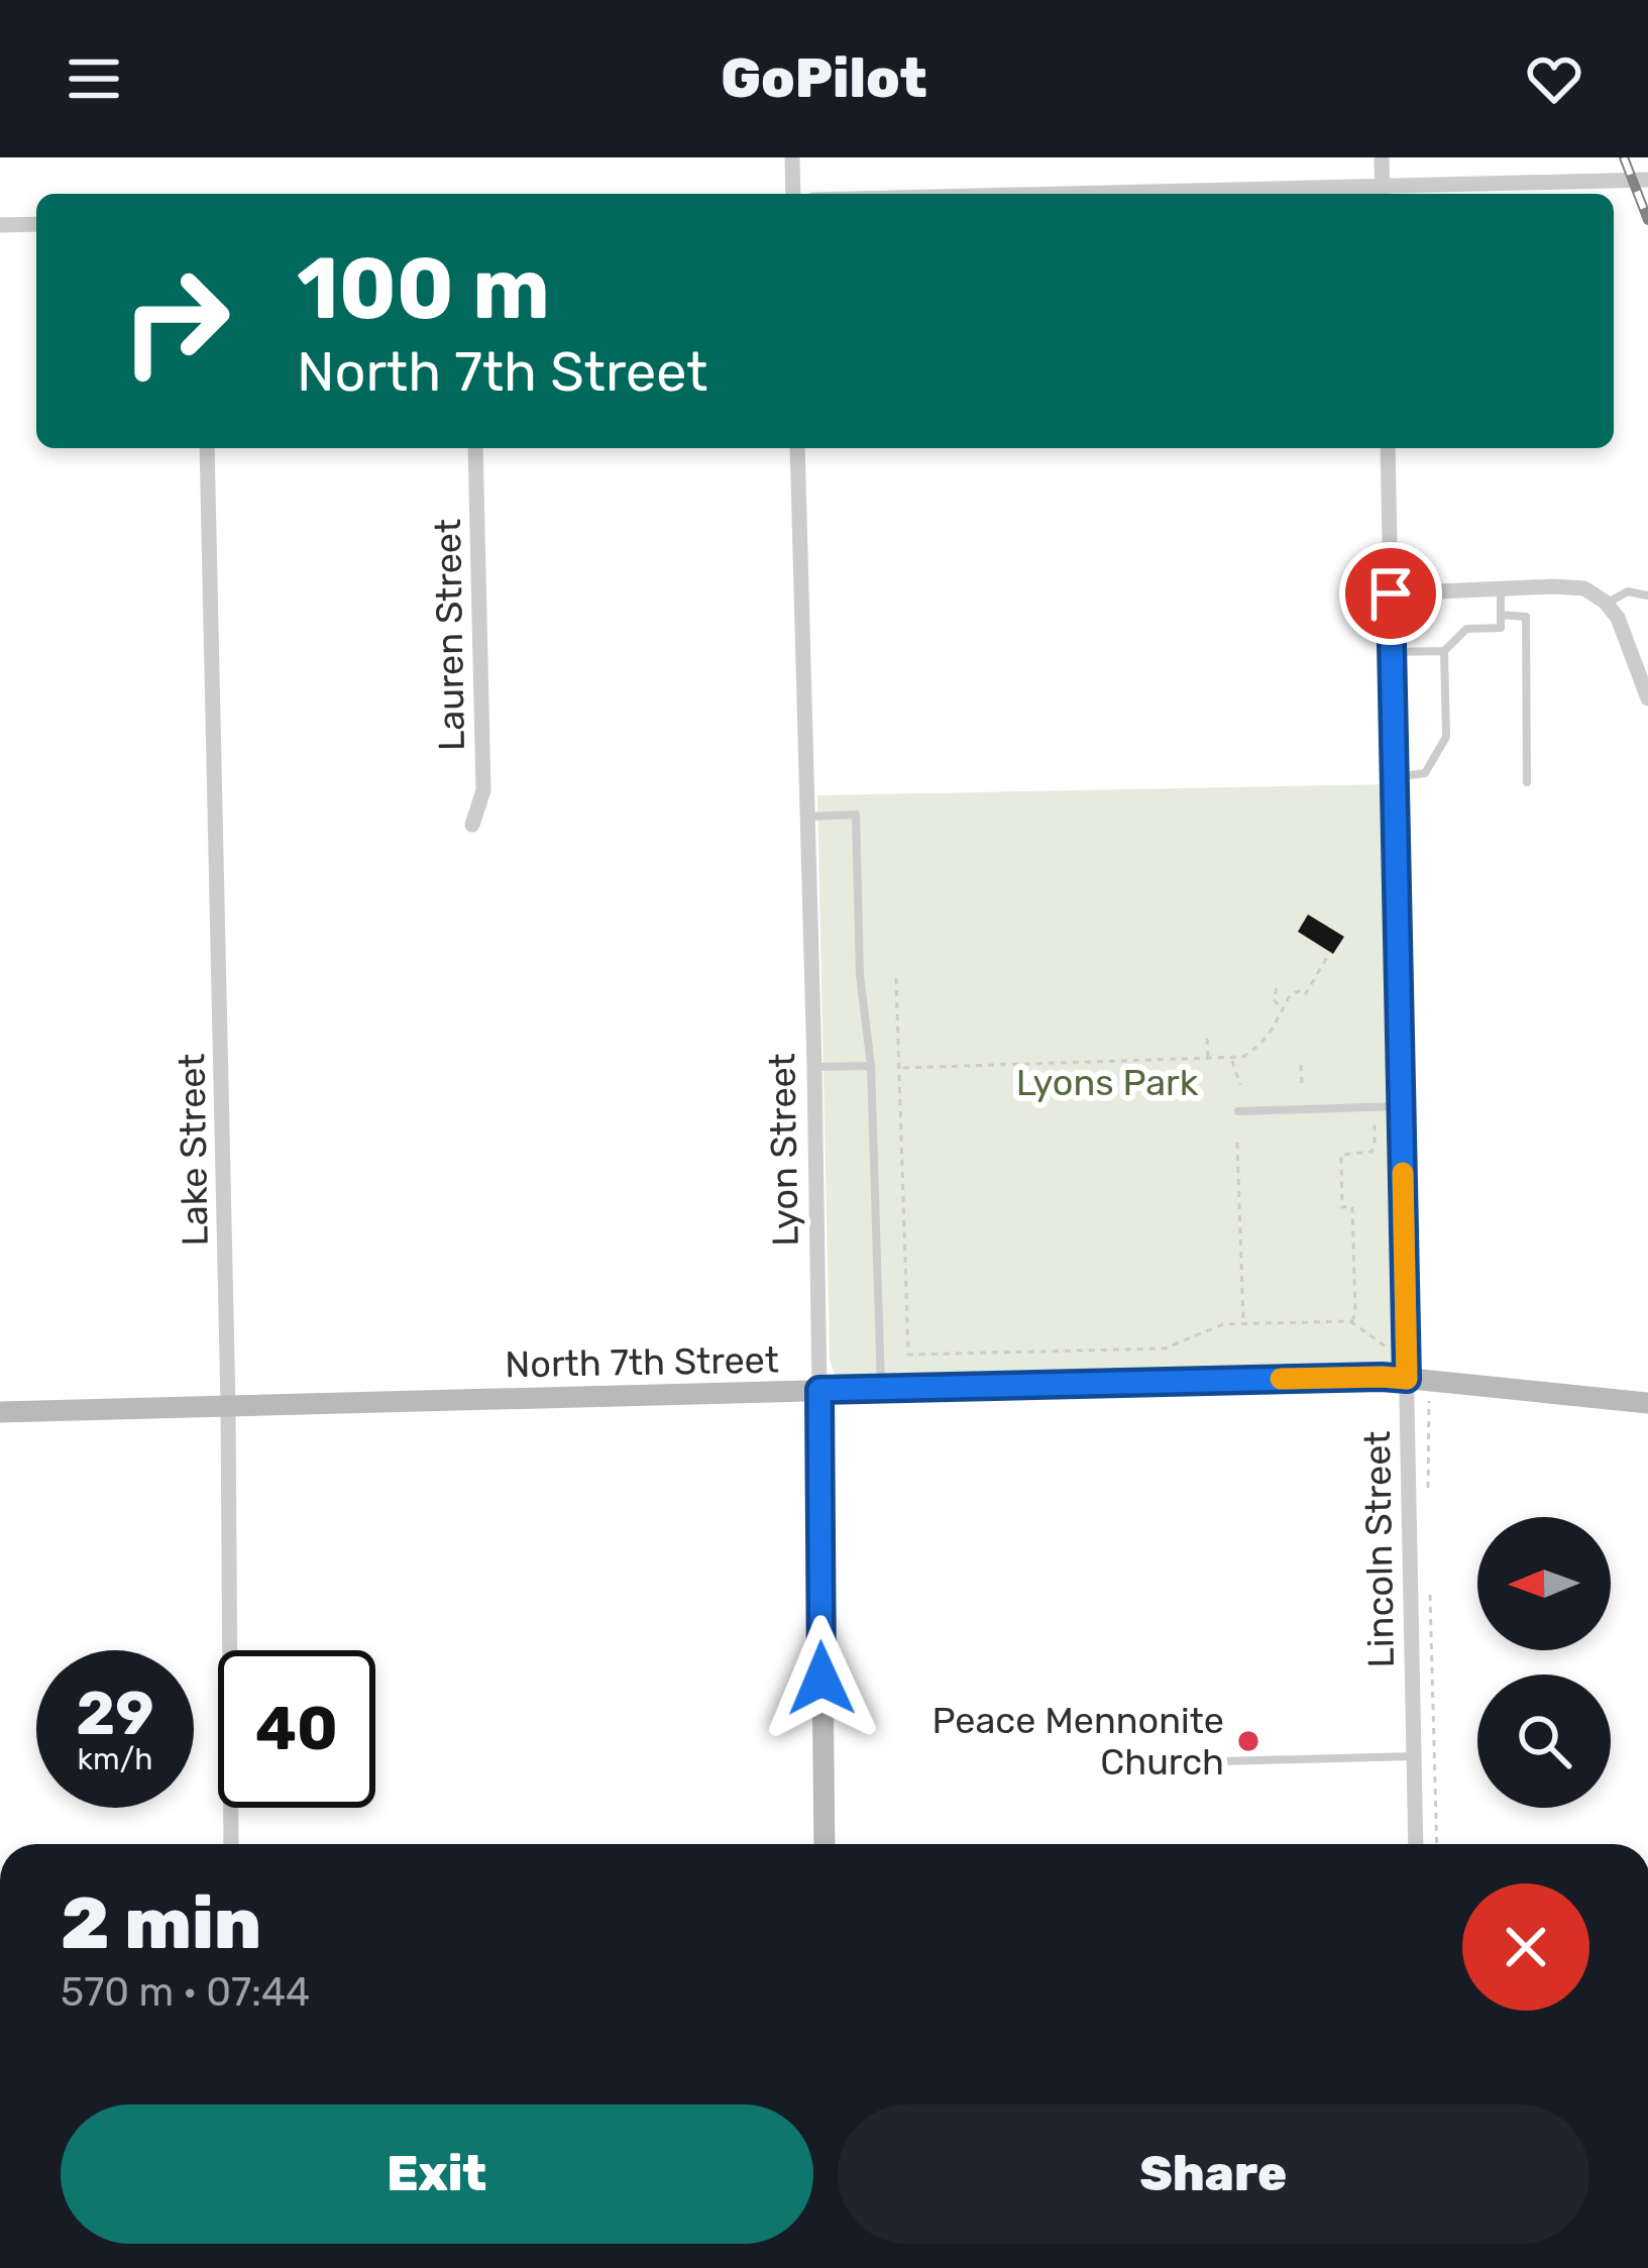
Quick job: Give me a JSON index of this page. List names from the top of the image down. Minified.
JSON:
{"streets":{"street":["Lauren Street","Lake Street","Lyon Street","North 7th Street","Lincoln Street"]},"crossings":[["Lake Street","North 7th Street"],["Lyon Street","North 7th Street"],["North 7th Street","Lincoln Street"]],"parks":["Lyons Park"],"places":["Peace Mennonite Church"],"north":"left","page":{"header":"GoPilot","turn":["100 m","North 7th Street"],"speed":"29 km/h","limit":"40","heading":["2 min","570 m · 07:44"],"buttons":["Exit","Share"]}}
